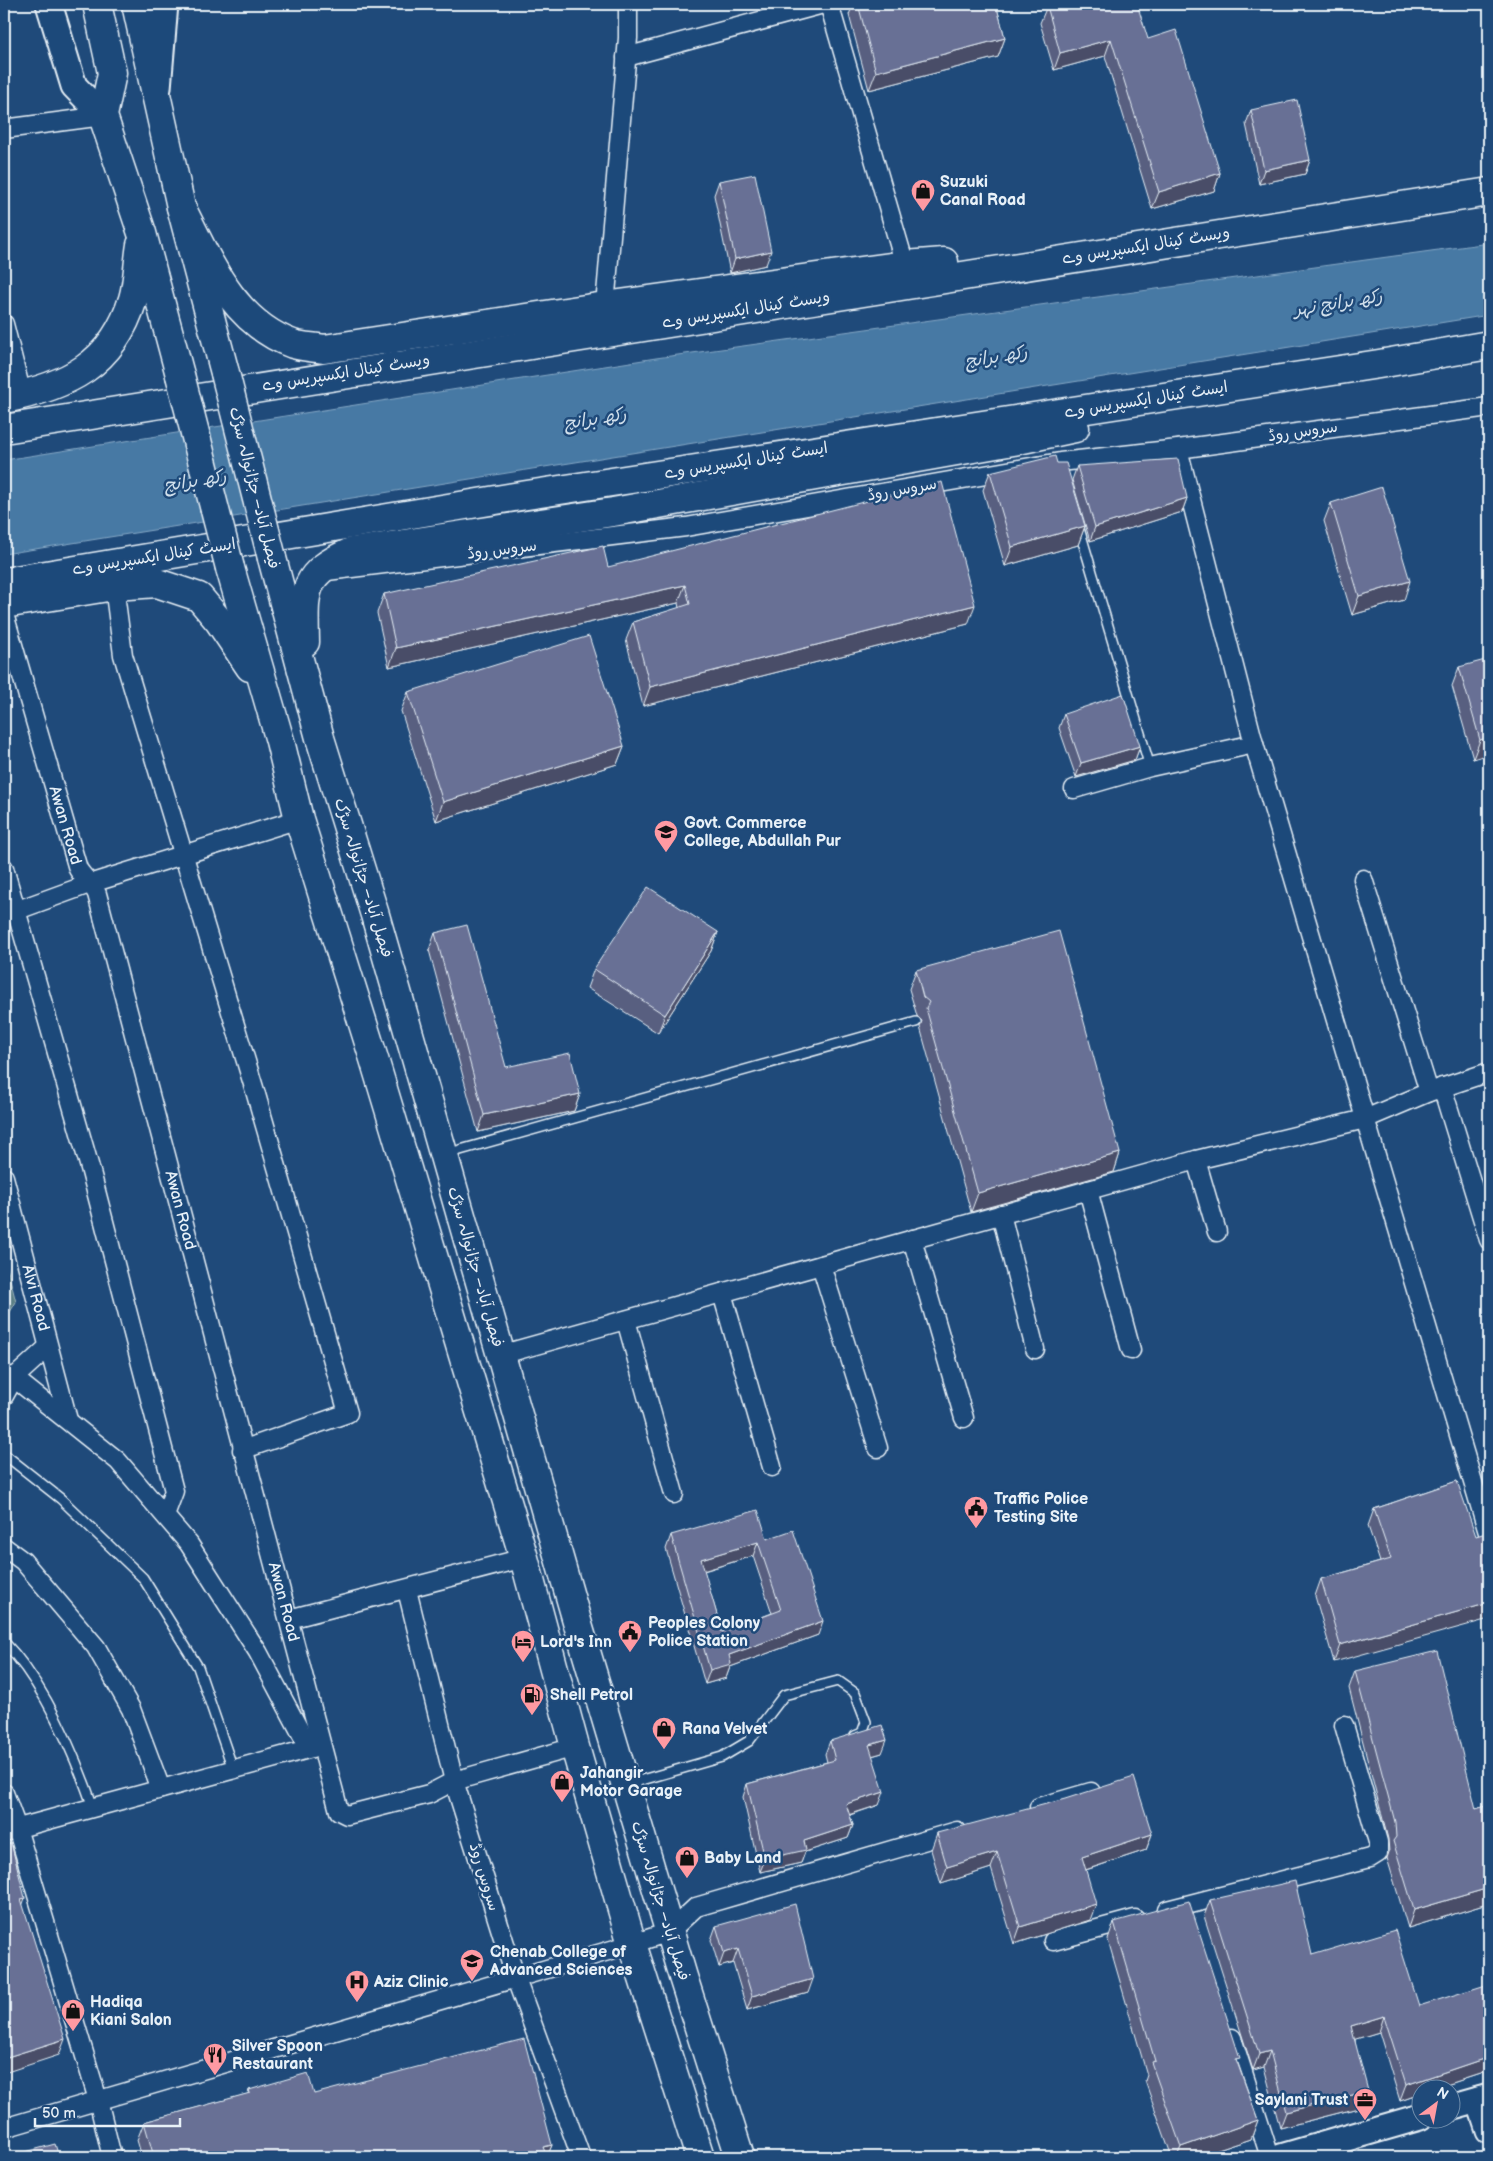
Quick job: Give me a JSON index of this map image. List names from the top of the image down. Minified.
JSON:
{"streets":{"main road":["ویسٹ کینال ایکسپریس وے","ایسٹ کینال ایکسپریس وے","فیصل آباد– جڑانوالہ سڑک"],"street":["سروس روڈ","Awan Road","Alvi Road"]},"crossings":[["سروس روڈ","Awan Road"]],"water":["رکھ برانچ نہر","رکھ برانچ"],"places":{"shop":["Suzuki Canal Road","Rana Velvet","Jahangir Motor Garage","Baby Land","Hadiqa Kiani Salon"],"school or university":["Govt. Commerce College, Abdullah Pur","Chenab College of Advanced Sciences"],"public building":["Traffic Police Testing Site","Peoples Colony Police Station"],"hotel":["Lord's Inn"],"fuel station":["Shell Petrol"],"hospital":["Aziz Clinic"],"restaurant":["Silver Spoon Restaurant"],"office":["Saylani Trust"]},"scale_bar":"50 m","north":"top right"}
